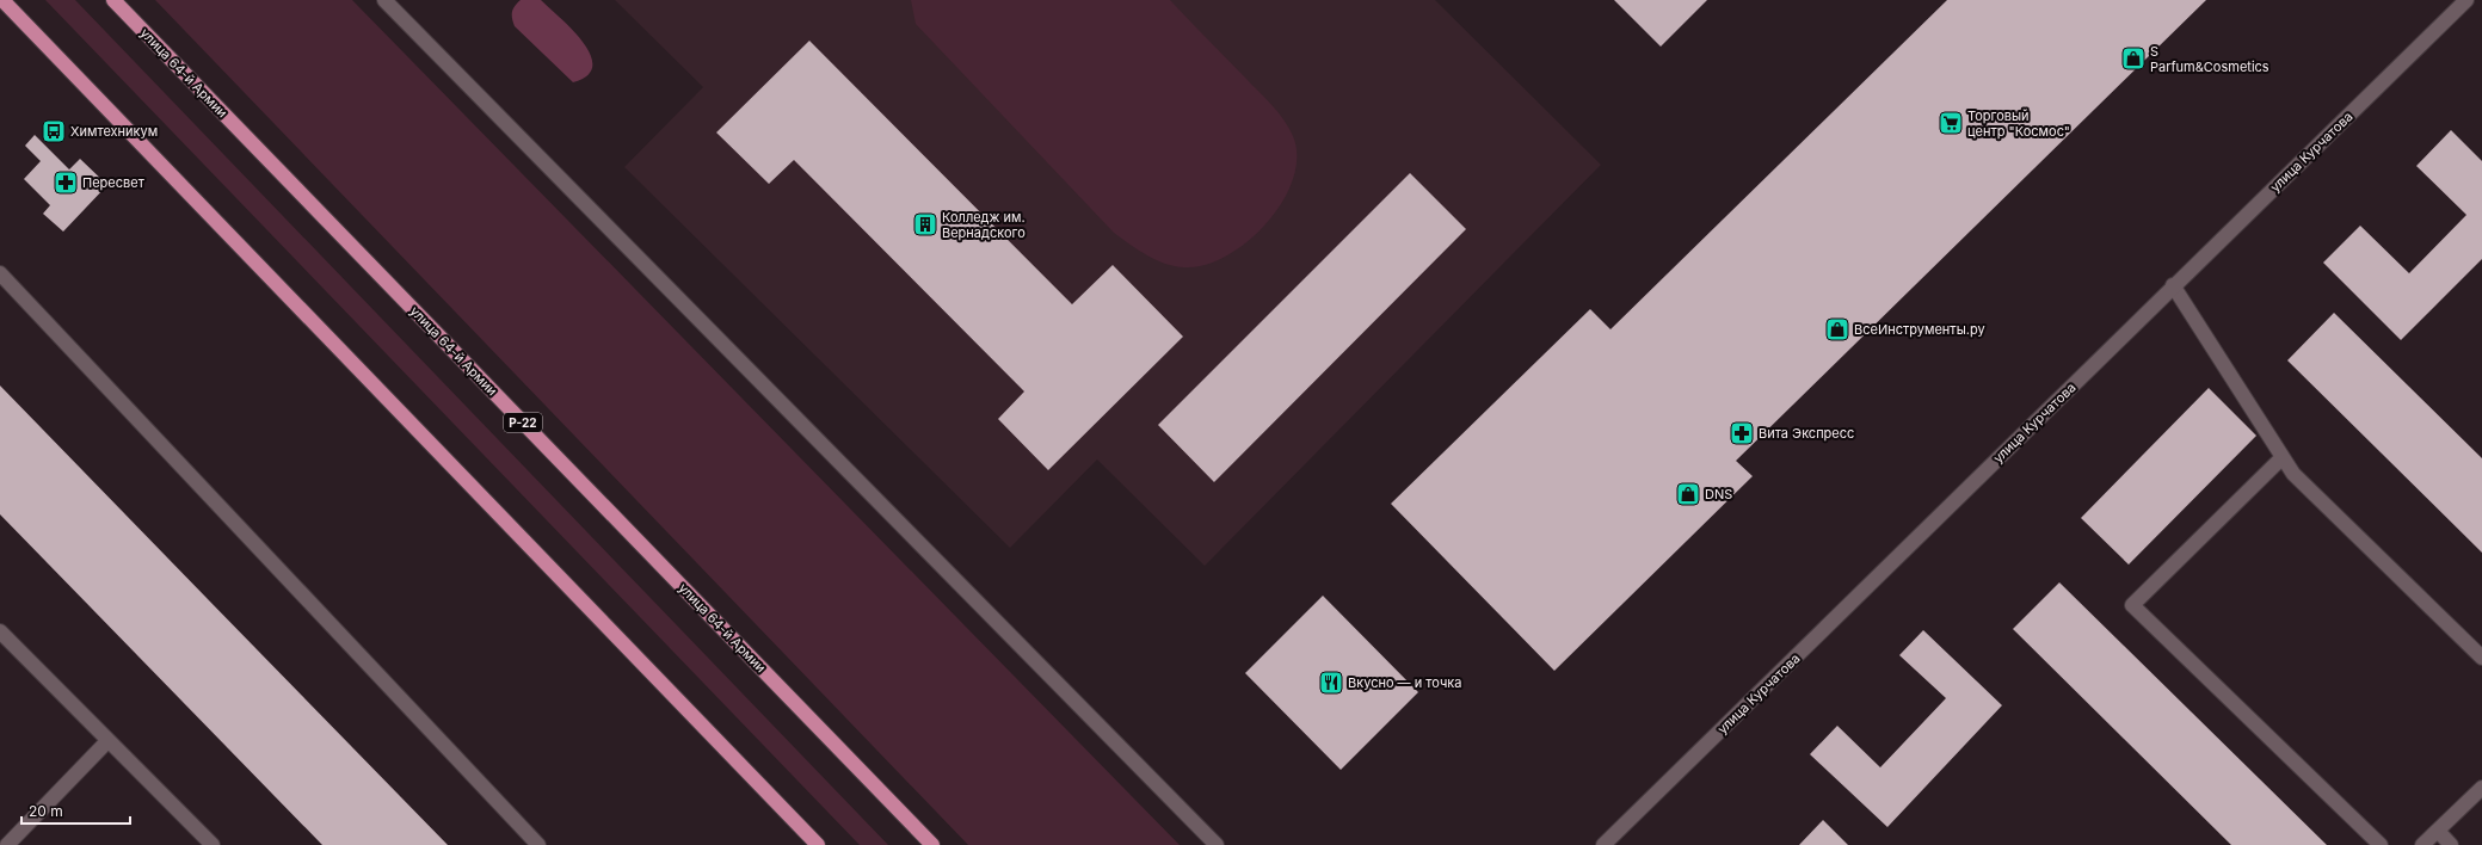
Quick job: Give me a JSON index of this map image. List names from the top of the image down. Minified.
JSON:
{"streets":{"highway":["улица 64-й Армии","Р-22"],"street":["улица Курчатова"]},"places":{"shop":["S Parfum&Cosmetics","ВсеИнструменты.ру","DNS"],"supermarket":["Торговый центр \"Космос\""],"bus stop":["Химтехникум"],"pharmacy":["Пересвет","Вита Экспресс"],"building":["Колледж им. Вернадского"],"restaurant":["Вкусно — и точка"]},"scale_bar":"20 m"}
